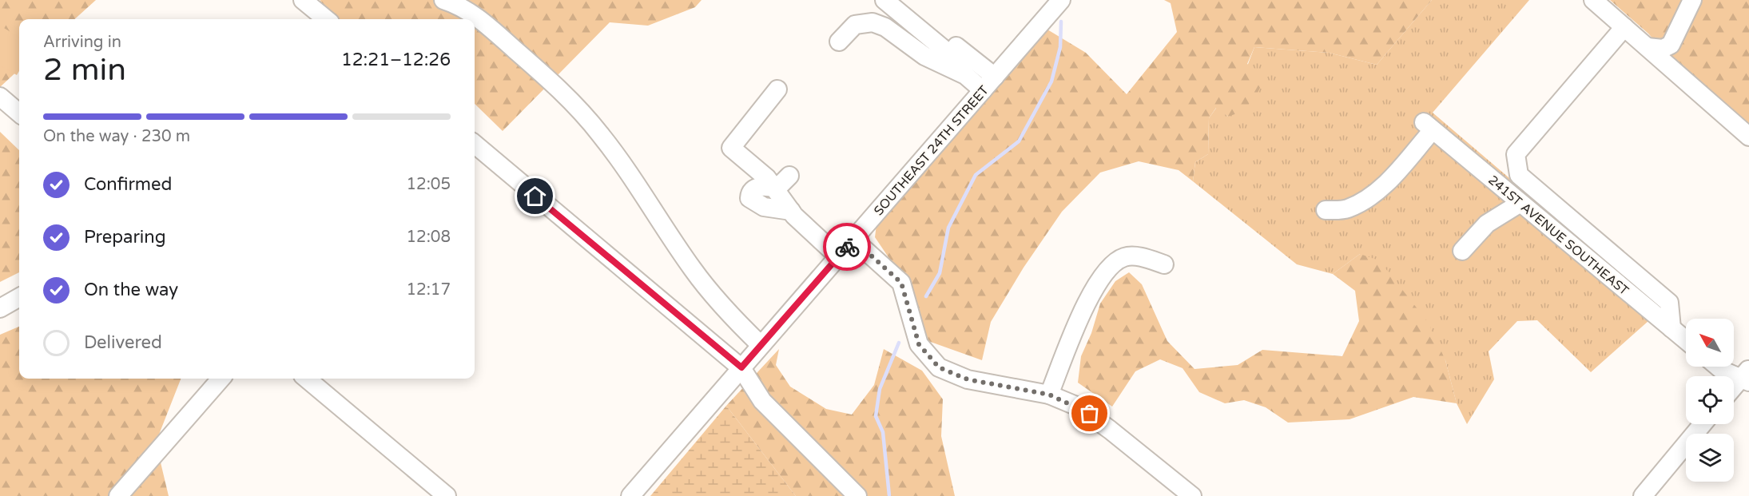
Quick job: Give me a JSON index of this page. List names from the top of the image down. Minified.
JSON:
{"streets":{"street":["SOUTHEAST 24TH STREET","241ST AVENUE SOUTHEAST"]},"north":"top left","page":{"heading":["2 min","Arriving in","12:21–12:26"],"bar":"On the way · 230 m","list":[["Confirmed","12:05"],["Preparing","12:08"],["On the way","12:17"],"Delivered"]}}
